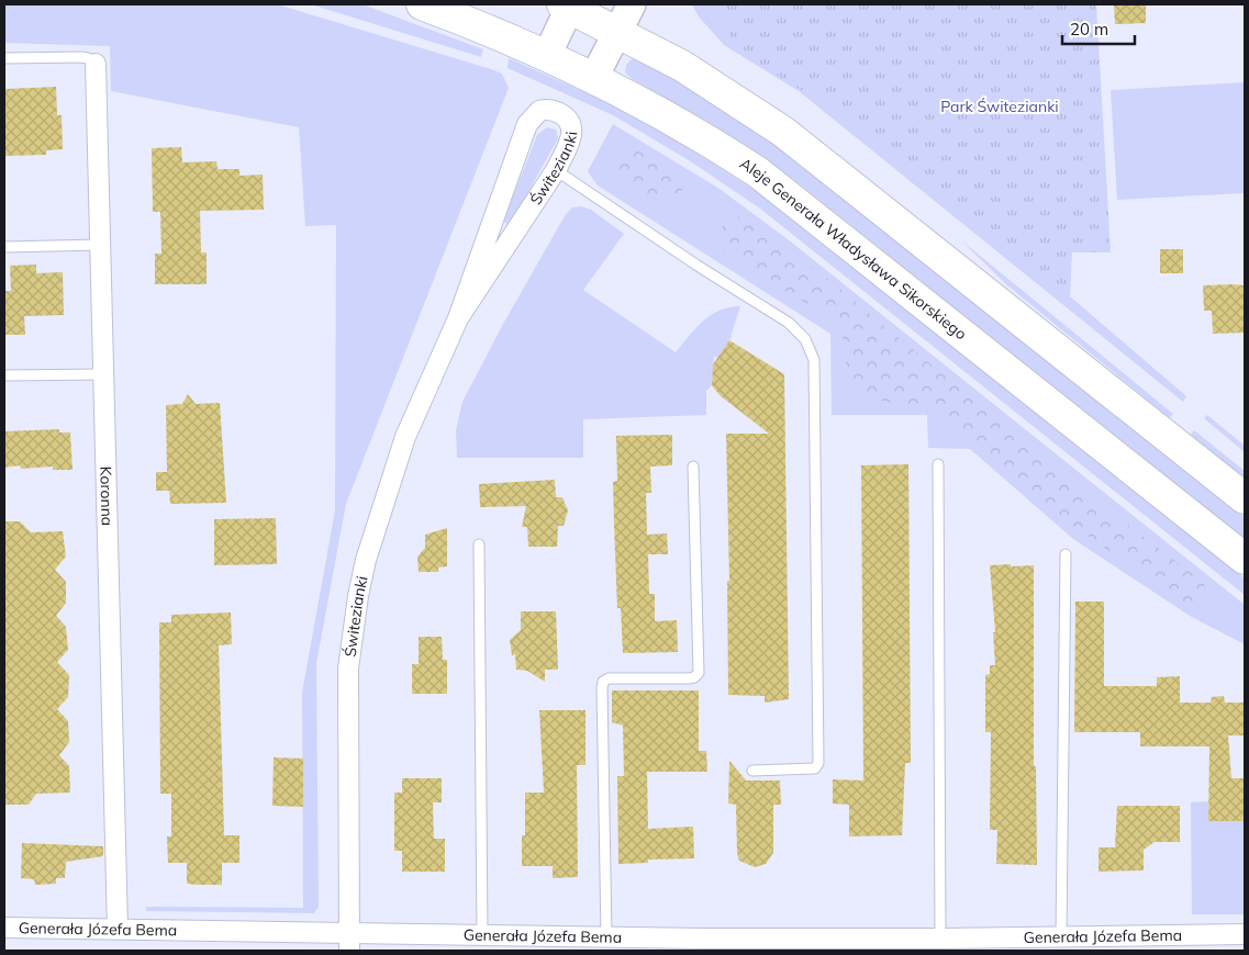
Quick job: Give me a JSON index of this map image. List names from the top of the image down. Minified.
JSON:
{"streets":{"main road":["Aleje Generała Władysława Sikorskiego"],"street":["Świtezianki","Koronna","Generała Józefa Bema"]},"crossings":[["Świtezianki","Generała Józefa Bema"],["Koronna","Generała Józefa Bema"]],"parks":["Park Świtezianki"],"scale_bar":"20 m"}
